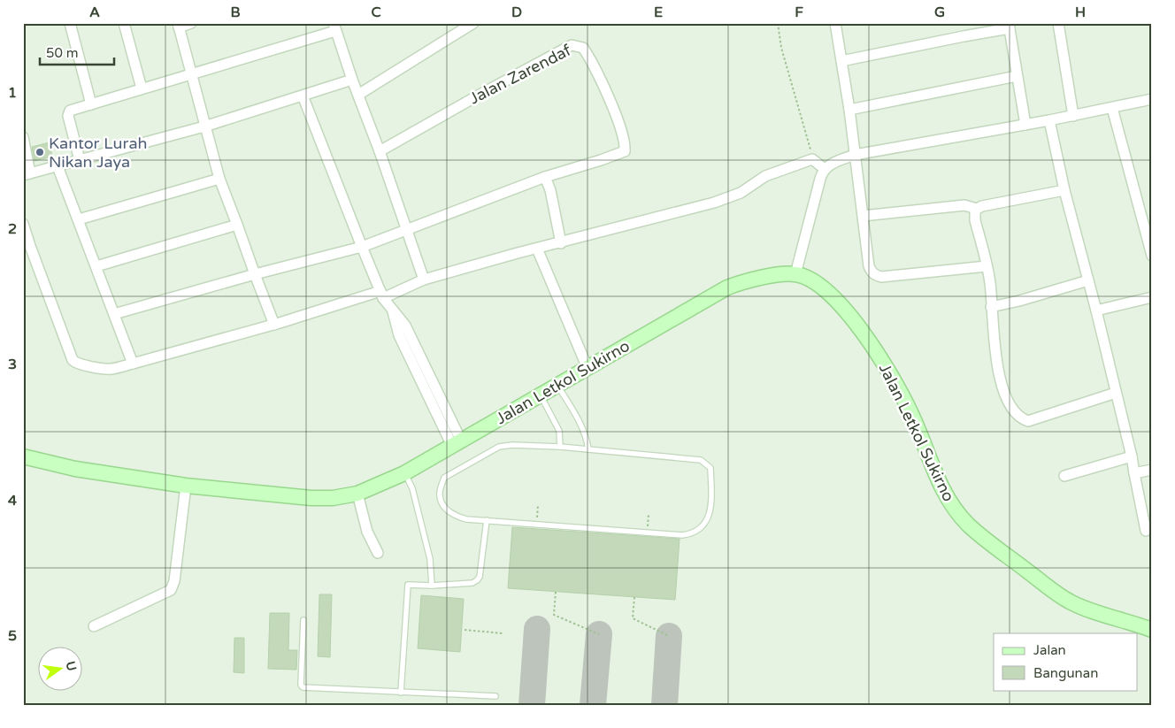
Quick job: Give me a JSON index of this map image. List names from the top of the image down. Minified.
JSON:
{"streets":{"main road":["Jalan Letkol Sukirno"],"street":["Jalan Zarendaf"]},"places":["Kantor Lurah Nikan Jaya"],"legend":["Jalan","Bangunan"],"scale_bar":"50 m","north":"right","grid":{"columns":["A","B","C","D","E","F","G","H"],"rows":["1","2","3","4","5"]}}
